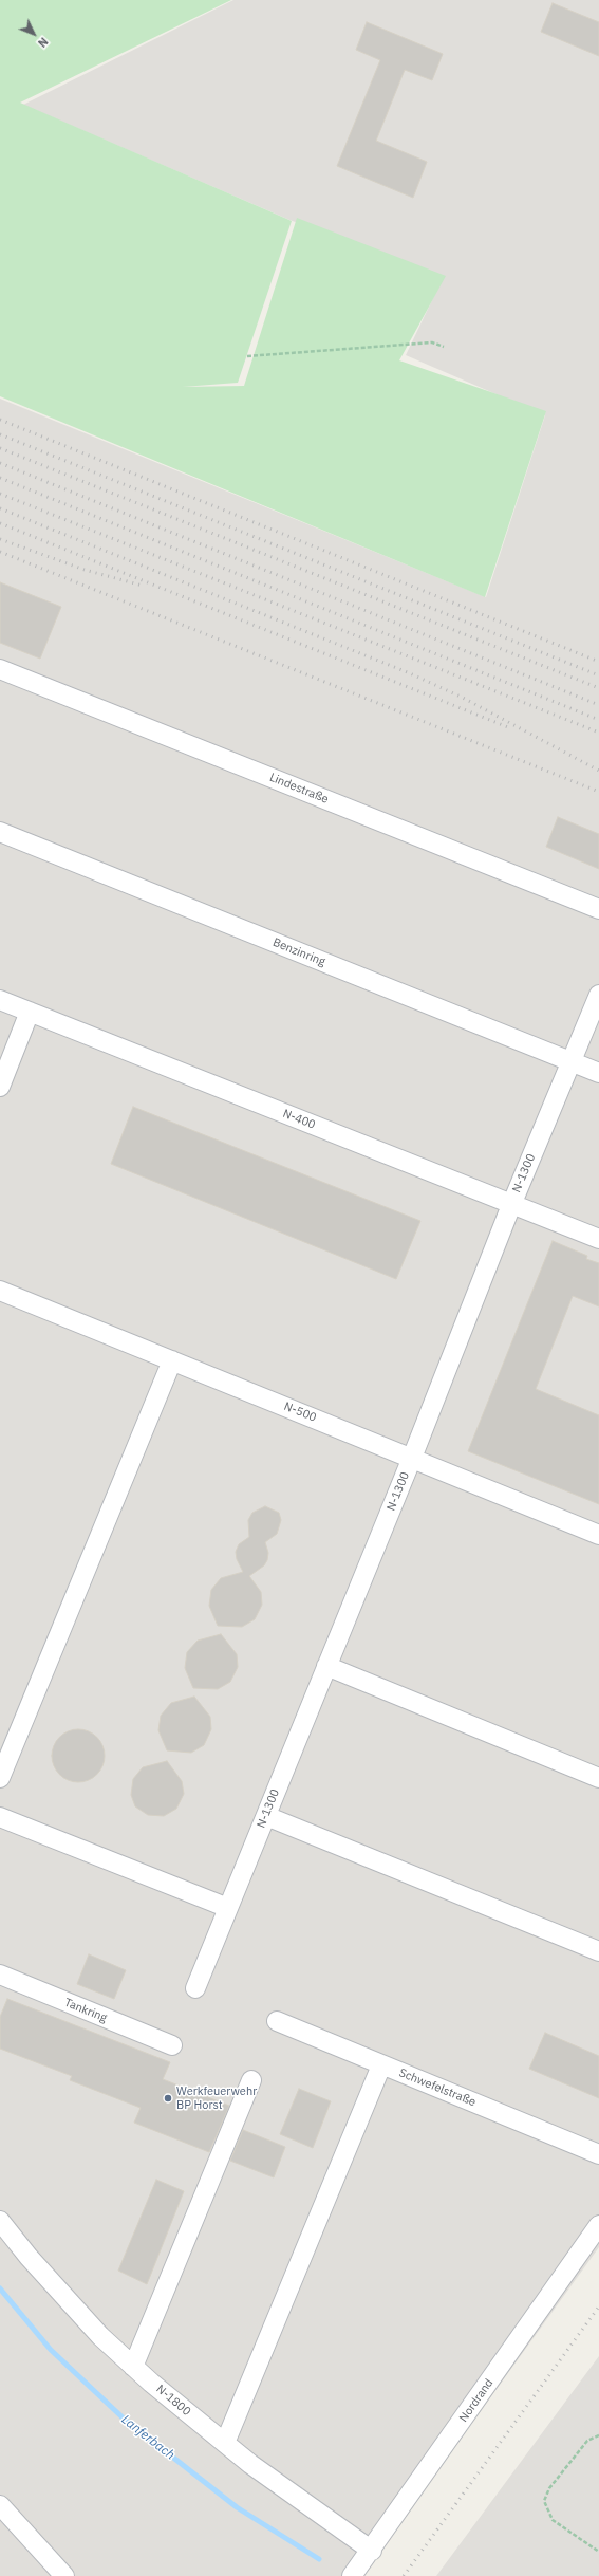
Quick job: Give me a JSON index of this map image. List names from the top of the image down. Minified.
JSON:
{"streets":{"lane":["Lindestraße","Benzinring","N-400","N-1300","N-500","Tankring","Schwefelstraße","N-1800","Nordrand"]},"crossings":[["Benzinring","N-1300"],["N-400","N-1300"],["N-1300","N-500"],["N-1800","Nordrand"]],"water":["Lanferbach"],"places":["Werkfeuerwehr BP Horst"],"north":"bottom right"}
